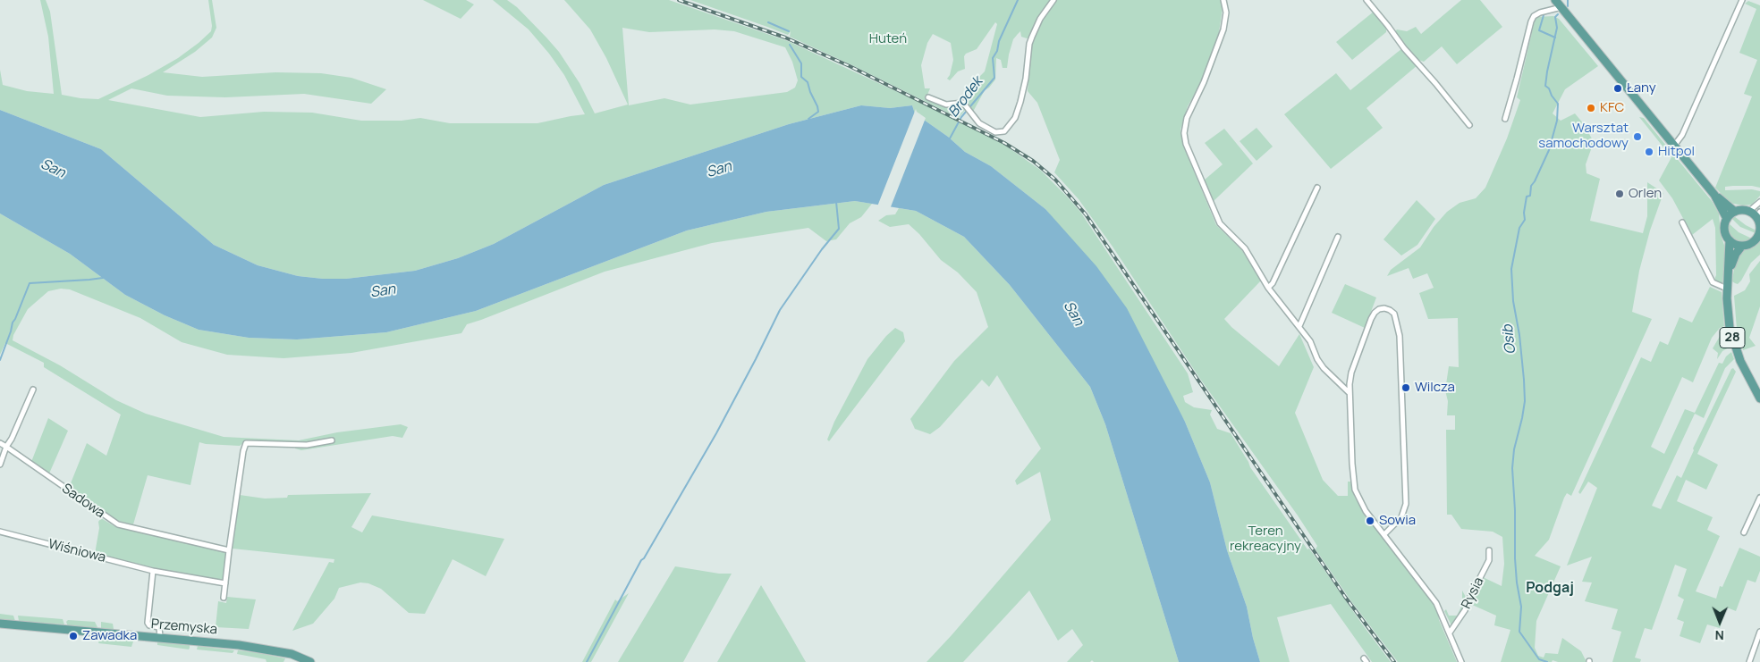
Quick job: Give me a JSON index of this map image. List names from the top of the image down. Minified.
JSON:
{"streets":{"main road":["28","Przemyska"],"street":["Sadowa","Wiśniowa","Rysia"]},"districts":["Podgaj"],"water":["Brodek","San","Osib"],"parks":["Huteń","Teren rekreacyjny"],"places":["Łany","KFC","Warsztat samochodowy","Hitpol","Orlen","Wilcza","Sowia","Zawadka"],"north":"bottom"}
